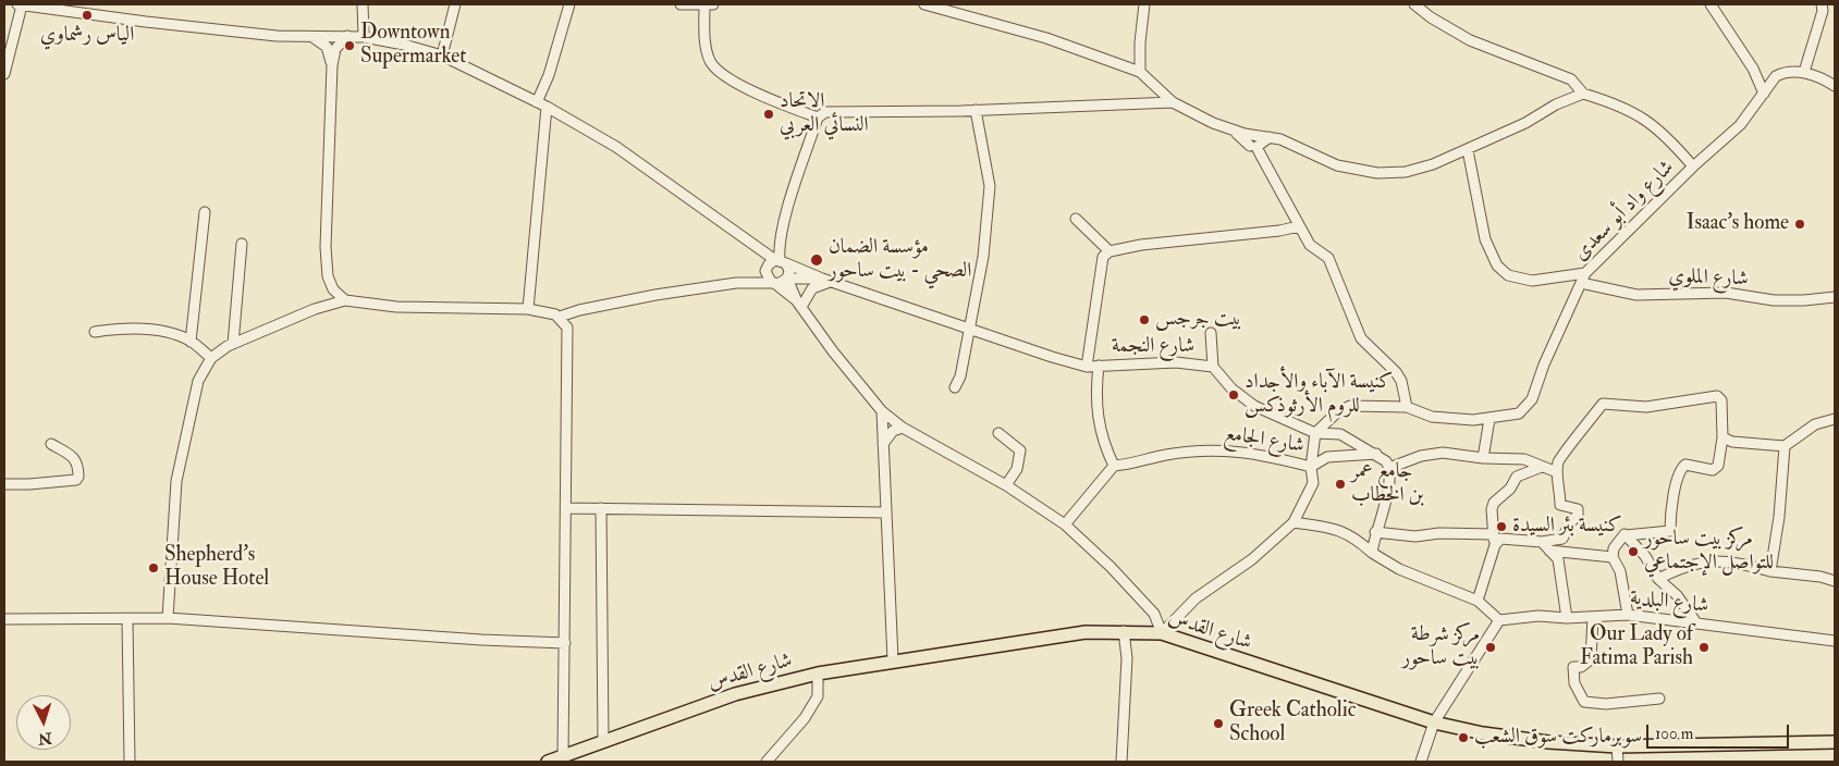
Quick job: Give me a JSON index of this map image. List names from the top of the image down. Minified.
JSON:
{"streets":{"main road":["شارع القدس"],"street":["شارع واد أبو سعدى","شارع الملوي","شارع النجمة","شارع الجامع","شارع البلدية"]},"crossings":[["شارع واد أبو سعدى","شارع الملوي"],["شارع النجمة","شارع الجامع"]],"places":["الياس رشماوي","Downtown Supermarket","الاتحاد النسائي العربي","Isaac's home","مؤسسة الضمان الصحي - بيت ساحور","بيت جرجس","كنيسة الآباء والأجداد للروم الأرثوذكس","جامع عمر بن الخطاب","كنيسة بئر السيدة","مركز بيت ساحور للتواصل الإجتماعي","Shepherd's House Hotel","مركز شرطة بيت ساحور","Our Lady of Fatima Parish","Greek Catholic School","سوبرماركت سوق الشعب"],"scale_bar":"100 m","north":"bottom"}
